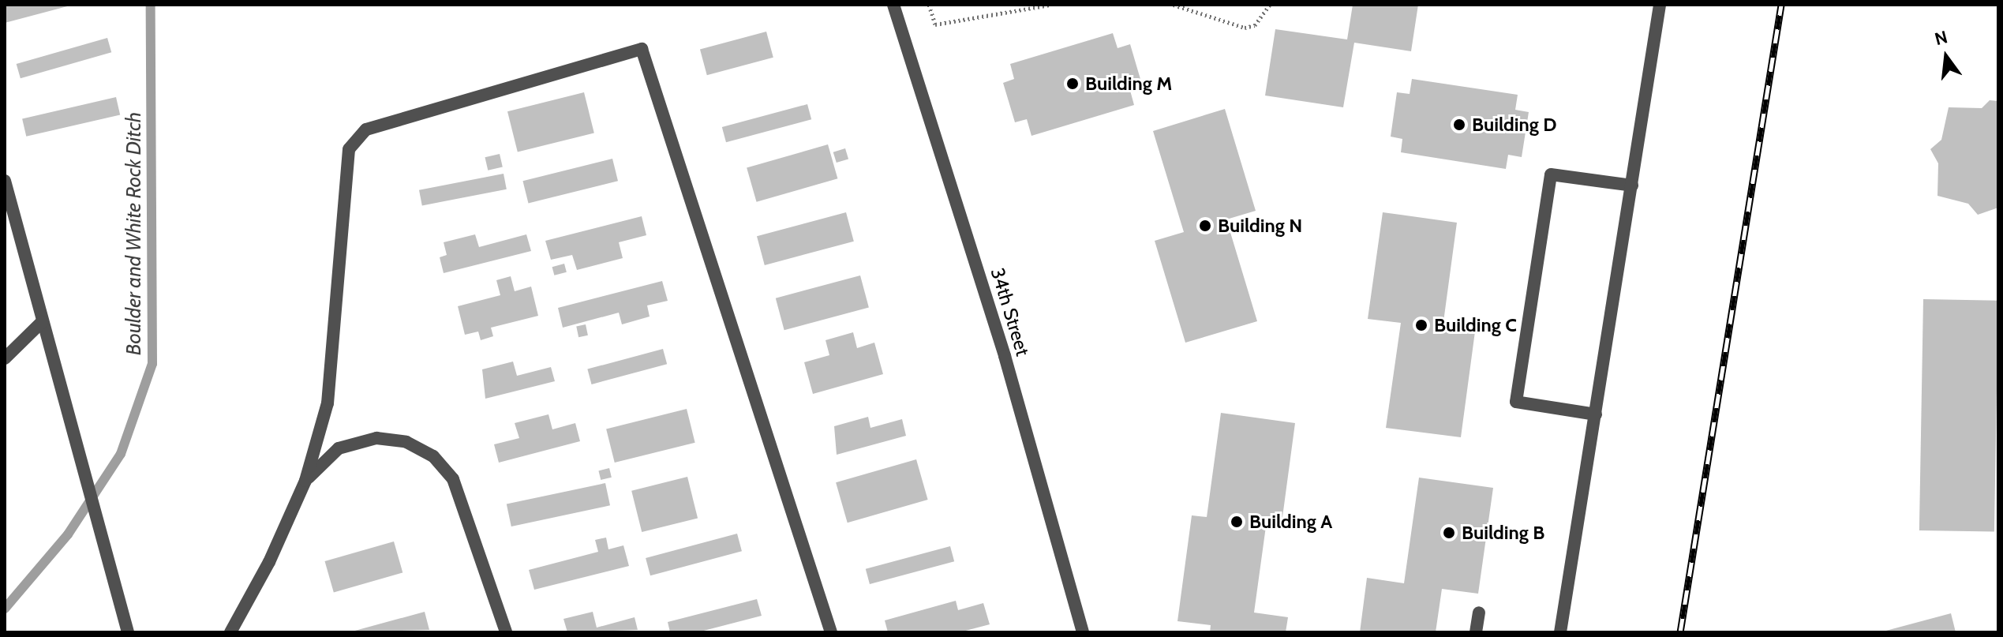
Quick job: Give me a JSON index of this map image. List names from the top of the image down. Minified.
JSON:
{"streets":{"street":["34th Street"]},"water":["Boulder and White Rock Ditch"],"places":["Building M","Building D","Building N","Building C","Building A","Building B"],"north":"top"}
